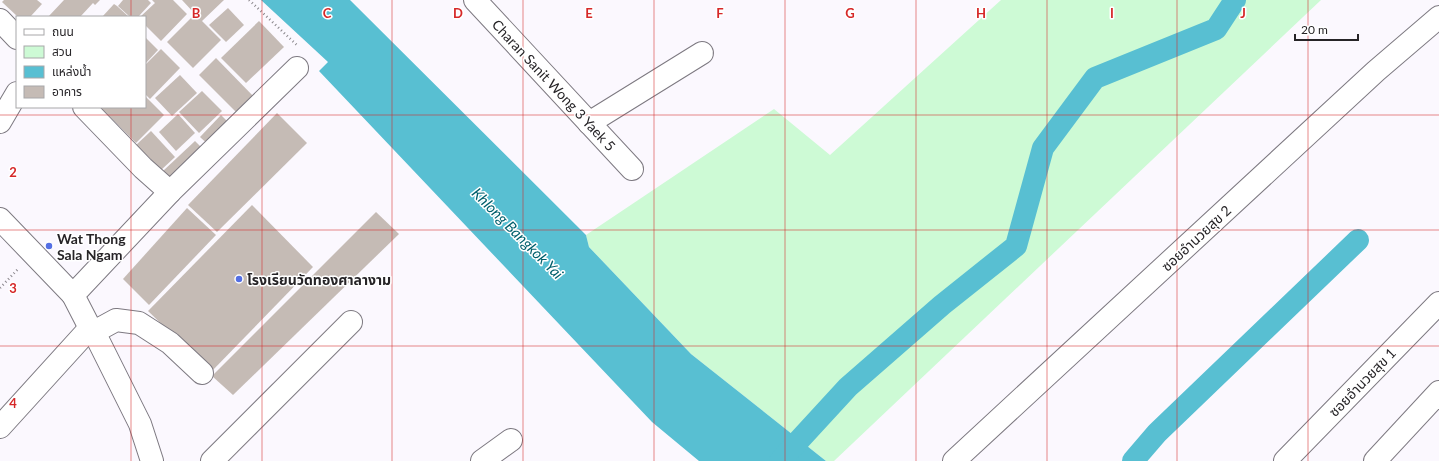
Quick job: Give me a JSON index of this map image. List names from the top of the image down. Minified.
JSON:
{"streets":{"street":["Charan Sanit Wong 3 Yaek 5","ซอยอำนวยสุข 2","ซอยอำนวยสุข 1"]},"water":["Khlong Bangkok Yai"],"places":["Wat Thong Sala Ngam","โรงเรียนวัดทองศาลางาม"],"legend":["ถนน","สวน","แหล่งน้ำ","อาคาร"],"scale_bar":"20 m","grid":{"columns":["B","C","D","E","F","G","H","I","J"],"rows":["2","3","4"]}}
